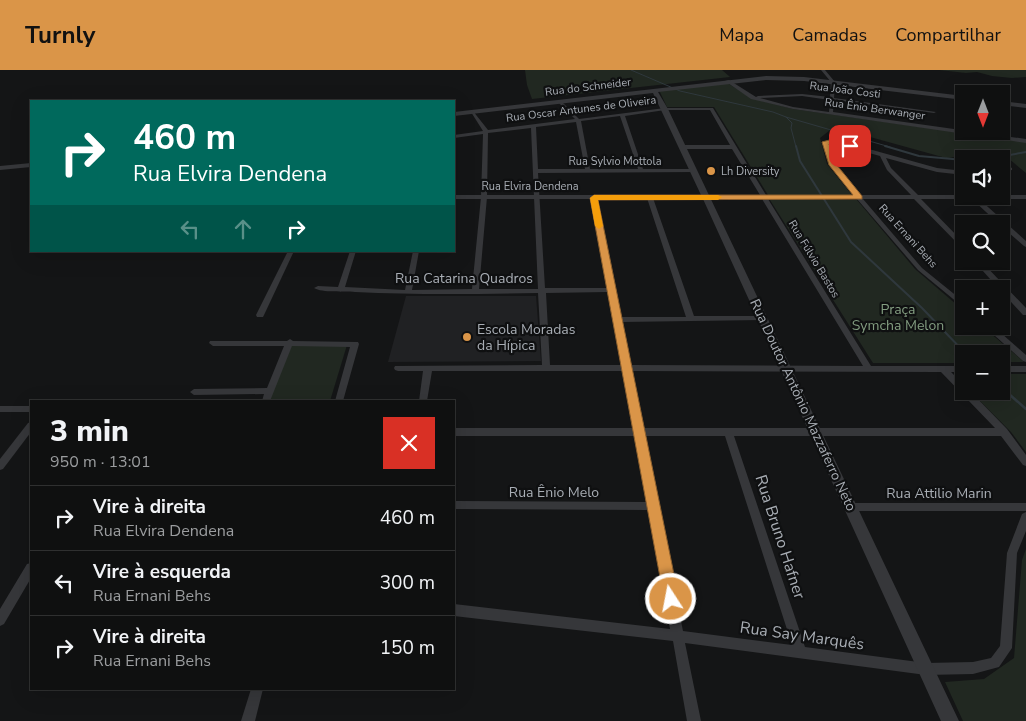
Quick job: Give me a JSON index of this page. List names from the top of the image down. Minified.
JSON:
{"streets":{"street":["Rua do Schneider","Rua João Costi","Rua Oscar Antunes de Oliveira","Rua Ênio Berwanger","Rua Sylvio Mottola","Rua Elvira Dendena","Rua Ernani Behs","Rua Fúlvio Bastos","Rua Catarina Quadros","Rua Doutor Antônio Mazzaferro Neto","Rua Ênio Melo","Rua Attilio Marin","Rua Bruno Hafner","Rua Say Marquês"]},"crossings":[["Rua do Schneider","Rua Ênio Berwanger"],["Rua do Schneider","Rua Doutor Antônio Mazzaferro Neto"],["Rua João Costi","Rua Ênio Berwanger"],["Rua Oscar Antunes de Oliveira","Rua Fúlvio Bastos"],["Rua Oscar Antunes de Oliveira","Rua Doutor Antônio Mazzaferro Neto"],["Rua Sylvio Mottola","Rua Doutor Antônio Mazzaferro Neto"],["Rua Elvira Dendena","Rua Ernani Behs"],["Rua Elvira Dendena","Rua Fúlvio Bastos"],["Rua Elvira Dendena","Rua Doutor Antônio Mazzaferro Neto"],["Rua Doutor Antônio Mazzaferro Neto","Rua Attilio Marin"],["Rua Doutor Antônio Mazzaferro Neto","Rua Say Marquês"],["Rua Bruno Hafner","Rua Say Marquês"]],"parks":["Praça Symcha Melon"],"places":["Lh Diversity","Escola Moradas da Hípica"],"north":"bottom","page":{"header":"Turnly","nav":["Mapa","Camadas","Compartilhar"],"map_buttons":["+","−"],"turn":["460 m","Rua Elvira Dendena"],"heading":["3 min","950 m · 13:01"],"list":[{"name":"Vire à direita","note":"Rua Elvira Dendena","value":"460 m"},{"name":"Vire à esquerda","note":"Rua Ernani Behs","value":"300 m"},{"name":"Vire à direita","note":"Rua Ernani Behs","value":"150 m"}]}}
